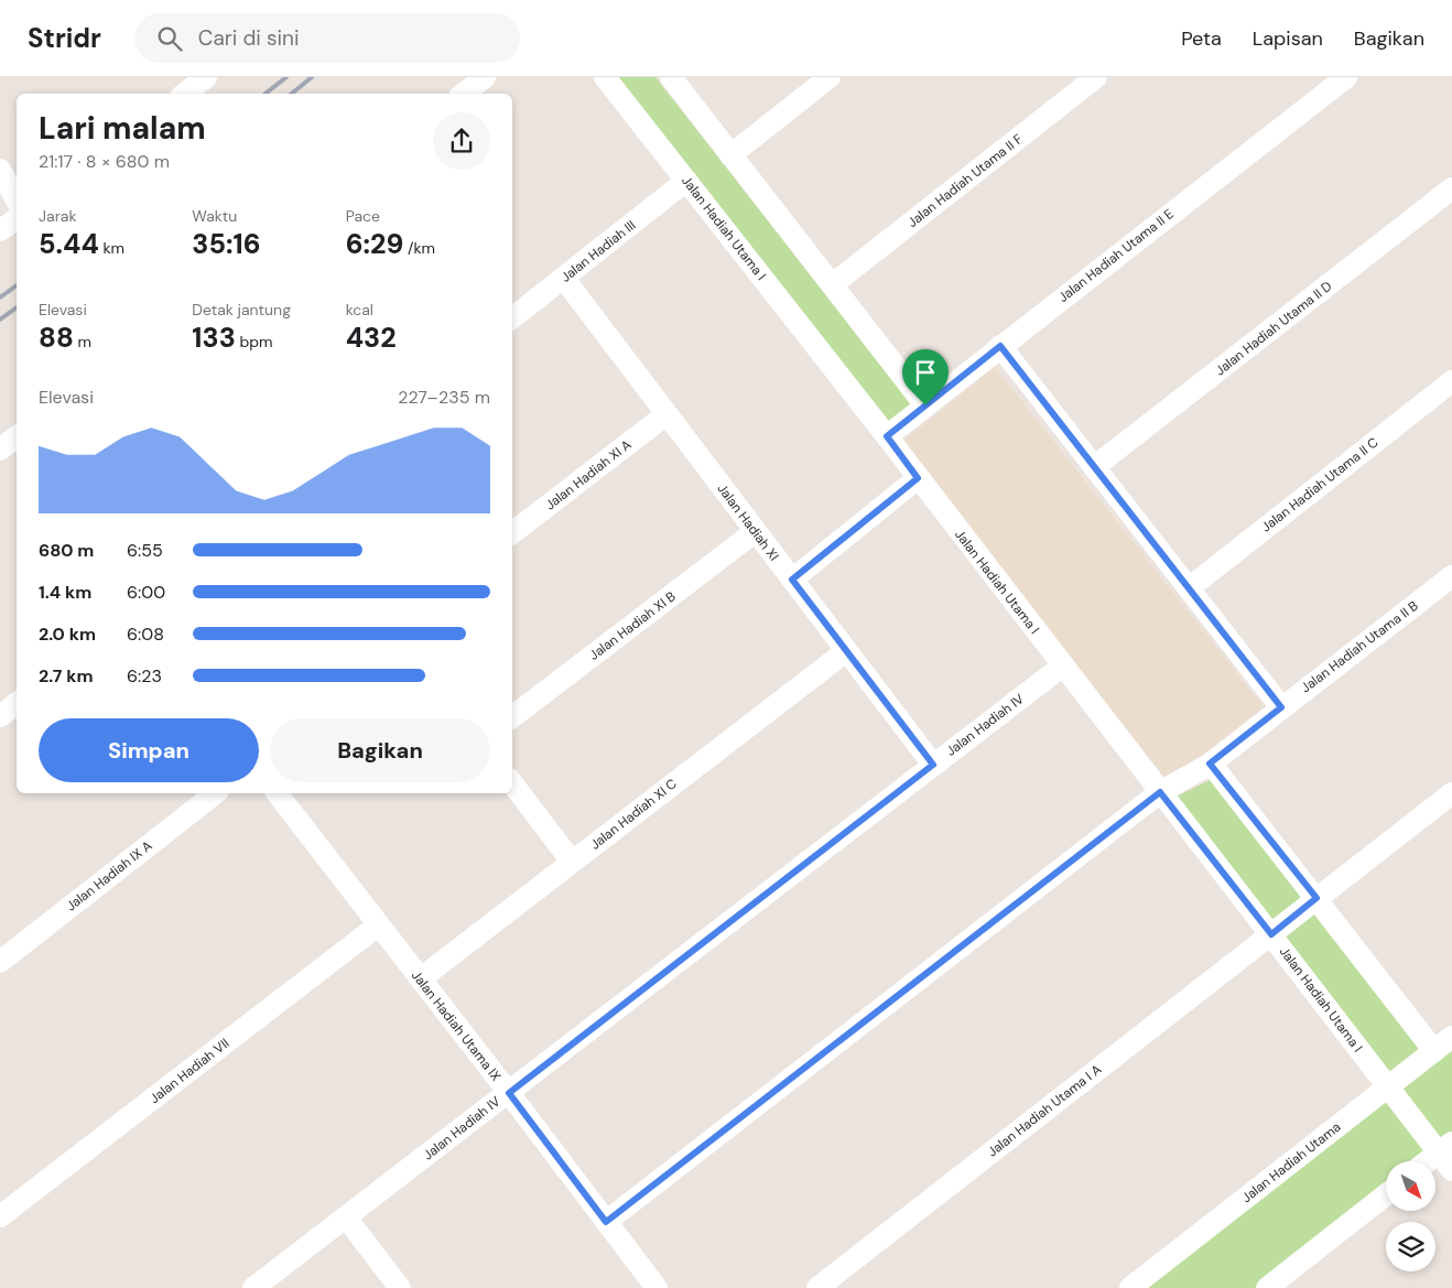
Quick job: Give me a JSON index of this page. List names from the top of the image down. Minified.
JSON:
{"streets":{"street":["Jalan Hadiah Utama II F","Jalan Hadiah Utama I","Jalan Hadiah III","Jalan Hadiah Utama II E","Jalan Hadiah Utama II D","Jalan Hadiah XI A","Jalan Hadiah Utama II C","Jalan Hadiah XI","Jalan Hadiah XI B","Jalan Hadiah Utama II B","Jalan Hadiah IV","Jalan Hadiah XI C","Jalan Hadiah IX A","Jalan Hadiah Utama IX","Jalan Hadiah VII","Jalan Hadiah Utama I A","Jalan Hadiah Utama"]},"crossings":[["Jalan Hadiah Utama I","Jalan Hadiah III"],["Jalan Hadiah Utama I","Jalan Hadiah Utama II E"],["Jalan Hadiah Utama I","Jalan Hadiah Utama II B"],["Jalan Hadiah Utama I","Jalan Hadiah IV"],["Jalan Hadiah Utama I","Jalan Hadiah Utama I A"],["Jalan Hadiah Utama I","Jalan Hadiah Utama"],["Jalan Hadiah III","Jalan Hadiah XI"],["Jalan Hadiah XI A","Jalan Hadiah XI"],["Jalan Hadiah XI","Jalan Hadiah XI B"],["Jalan Hadiah XI","Jalan Hadiah IV"],["Jalan Hadiah XI","Jalan Hadiah XI C"],["Jalan Hadiah Utama II B","Jalan Hadiah Utama IX"],["Jalan Hadiah IV","Jalan Hadiah Utama IX"],["Jalan Hadiah XI C","Jalan Hadiah Utama IX"],["Jalan Hadiah Utama IX","Jalan Hadiah VII"]],"north":"bottom right","page":{"header":"Stridr","search":"Cari di sini","nav":["Peta","Lapisan","Bagikan"],"heading":["Lari malam","21:17 · 8 × 680 m"],"stats":[["Jarak","5.44 km"],["Waktu","35:16"],["Pace","6:29 /km"],["Elevasi","88 m"],["Detak jantung","133 bpm"],["kcal","432"]],"chart":["Elevasi","227–235 m"],"list":[{"name":"680 m","note":"6:55"},{"name":"1.4 km","note":"6:00"},{"name":"2.0 km","note":"6:08"},{"name":"2.7 km","note":"6:23"}],"buttons":["Simpan","Bagikan"]}}
